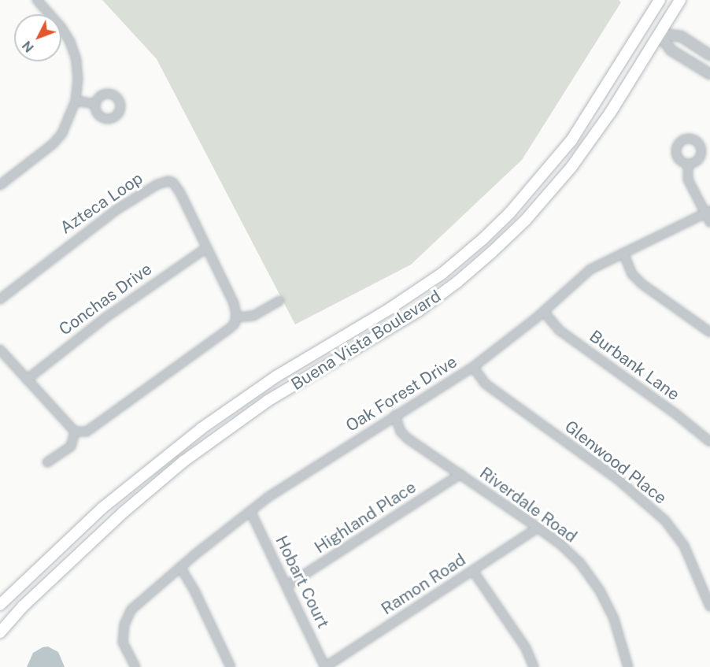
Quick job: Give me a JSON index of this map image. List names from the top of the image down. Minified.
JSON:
{"streets":{"main road":["Buena Vista Boulevard"],"street":["Azteca Loop","Conchas Drive","Burbank Lane","Oak Forest Drive","Glenwood Place","Riverdale Road","Highland Place","Hobart Court","Ramon Road"]},"crossings":[["Azteca Loop","Conchas Drive"],["Burbank Lane","Oak Forest Drive"],["Oak Forest Drive","Glenwood Place"],["Oak Forest Drive","Riverdale Road"],["Oak Forest Drive","Hobart Court"],["Riverdale Road","Highland Place"],["Riverdale Road","Ramon Road"],["Highland Place","Hobart Court"],["Hobart Court","Ramon Road"]],"north":"bottom left"}
